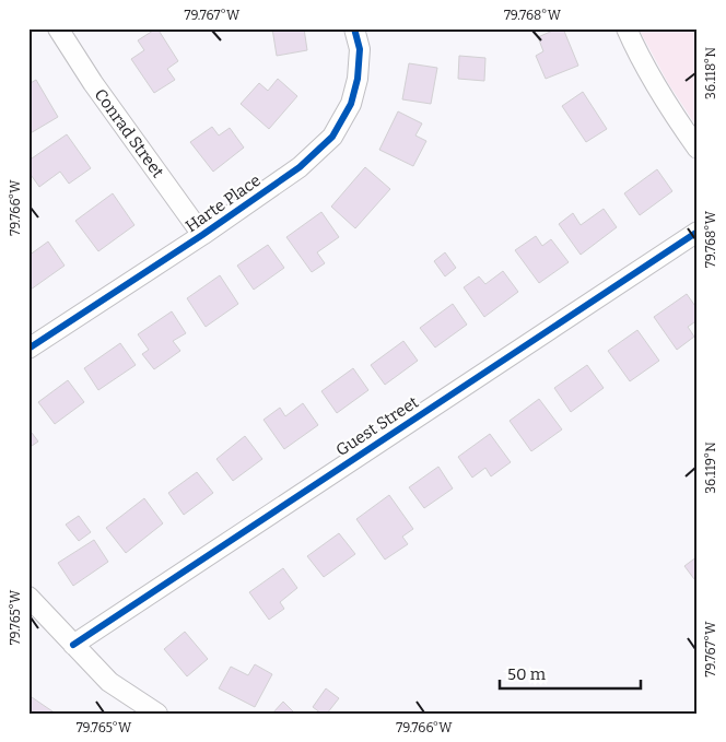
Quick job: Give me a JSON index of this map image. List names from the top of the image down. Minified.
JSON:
{"streets":{"street":["Conrad Street","Harte Place","Guest Street"]},"crossings":[["Conrad Street","Harte Place"]],"scale_bar":"50 m","coordinates":["79.767°W","79.768°W","36.118°N","79.766°W","36.119°N","79.765°W"]}
